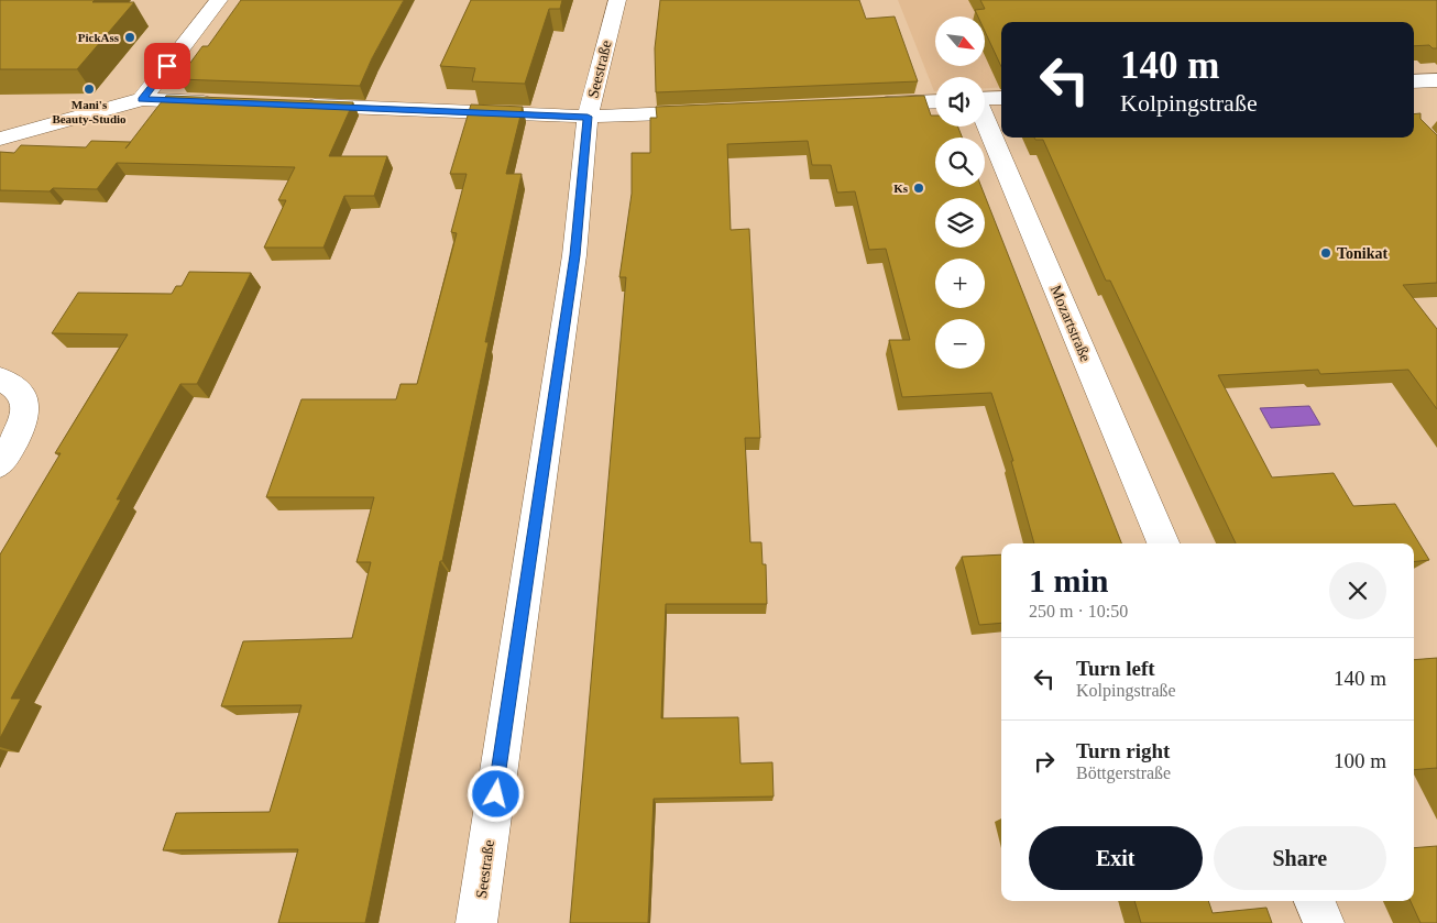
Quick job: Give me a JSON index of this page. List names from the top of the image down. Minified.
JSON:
{"streets":{"street":["Seestraße","Mozartstraße"]},"places":["PickAss","Mani's Beauty-Studio","Ks","Tonikat"],"north":"bottom right","page":{"map_buttons":["+","−"],"turn":["140 m","Kolpingstraße"],"heading":["1 min","250 m · 10:50"],"list":[{"name":"Turn left","note":"Kolpingstraße","value":"140 m"},{"name":"Turn right","note":"Böttgerstraße","value":"100 m"}],"buttons":["Exit","Share"]}}
